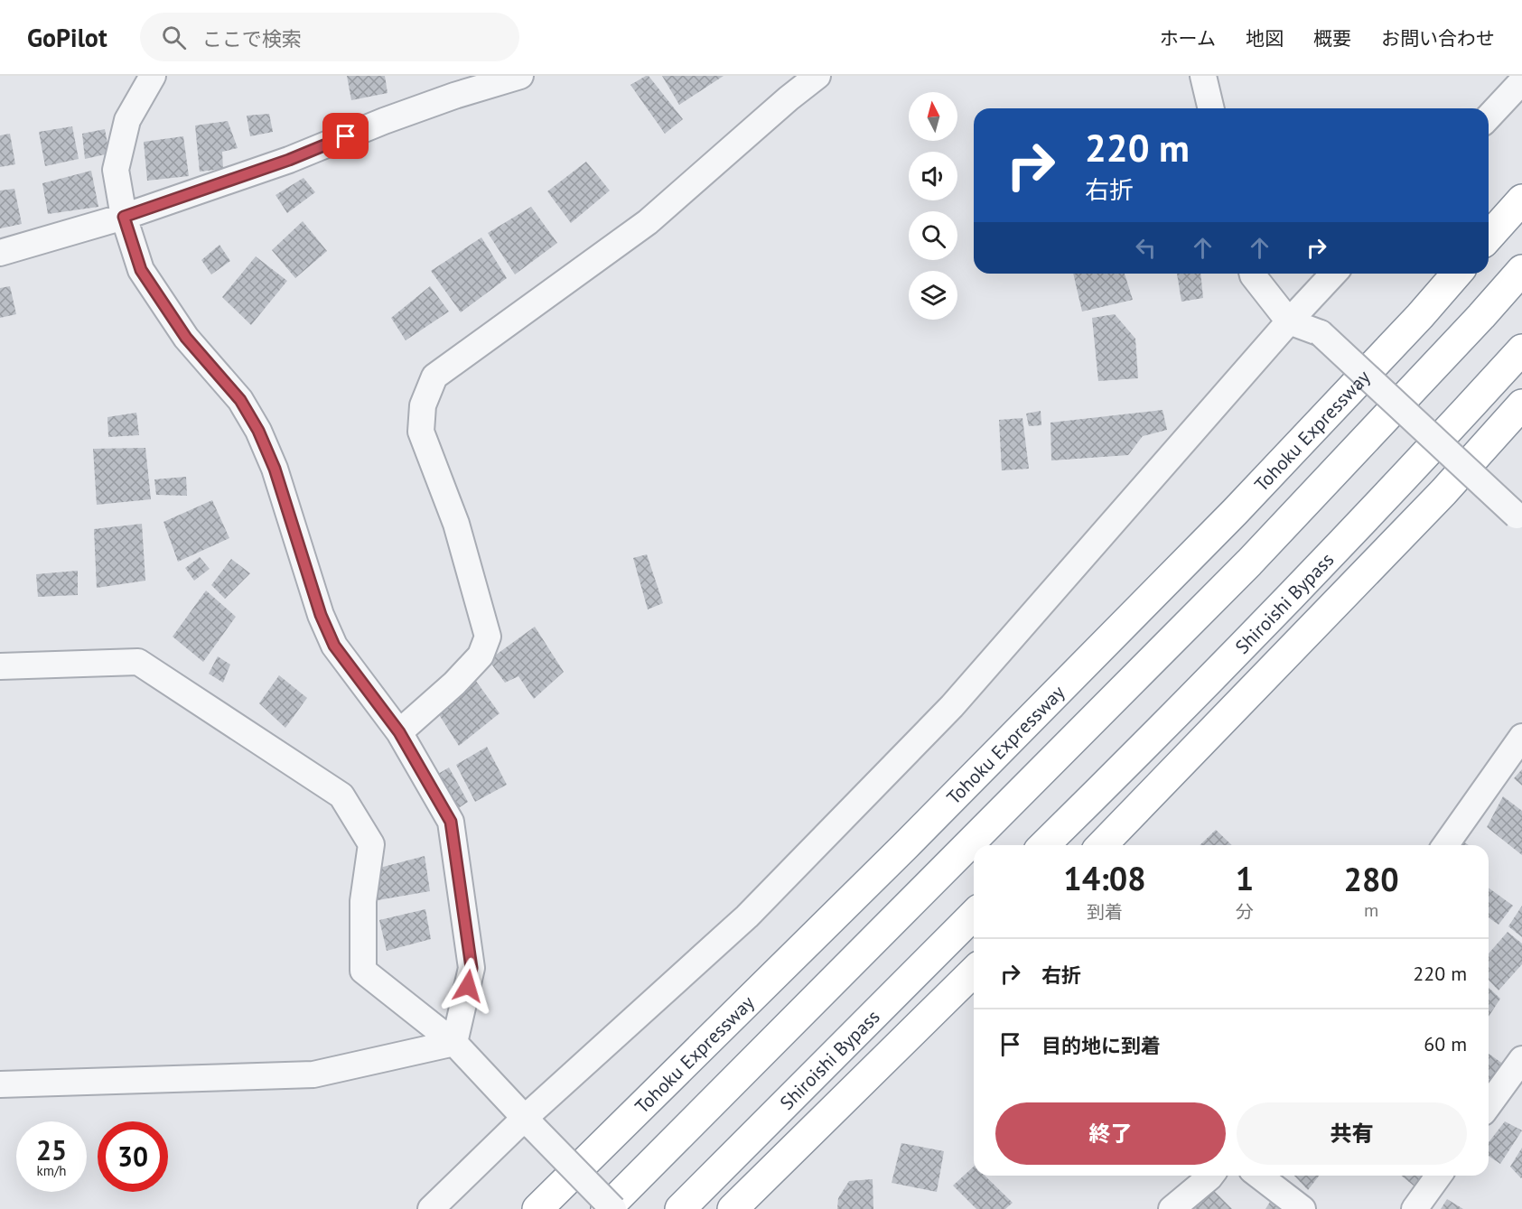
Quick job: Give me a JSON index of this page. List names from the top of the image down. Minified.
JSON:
{"streets":{"highway":["Tohoku Expressway","Shiroishi Bypass"]},"north":"top","page":{"header":"GoPilot","search":"ここで検索","nav":["ホーム","地図","概要","お問い合わせ"],"turn":["220 m","右折"],"eta":["14:08","到着","1","分","280","m"],"list":[{"name":"右折","value":"220 m"},{"name":"目的地に到着","value":"60 m"}],"buttons":["終了","共有"],"speed":"25 km/h","limit":"30"}}
